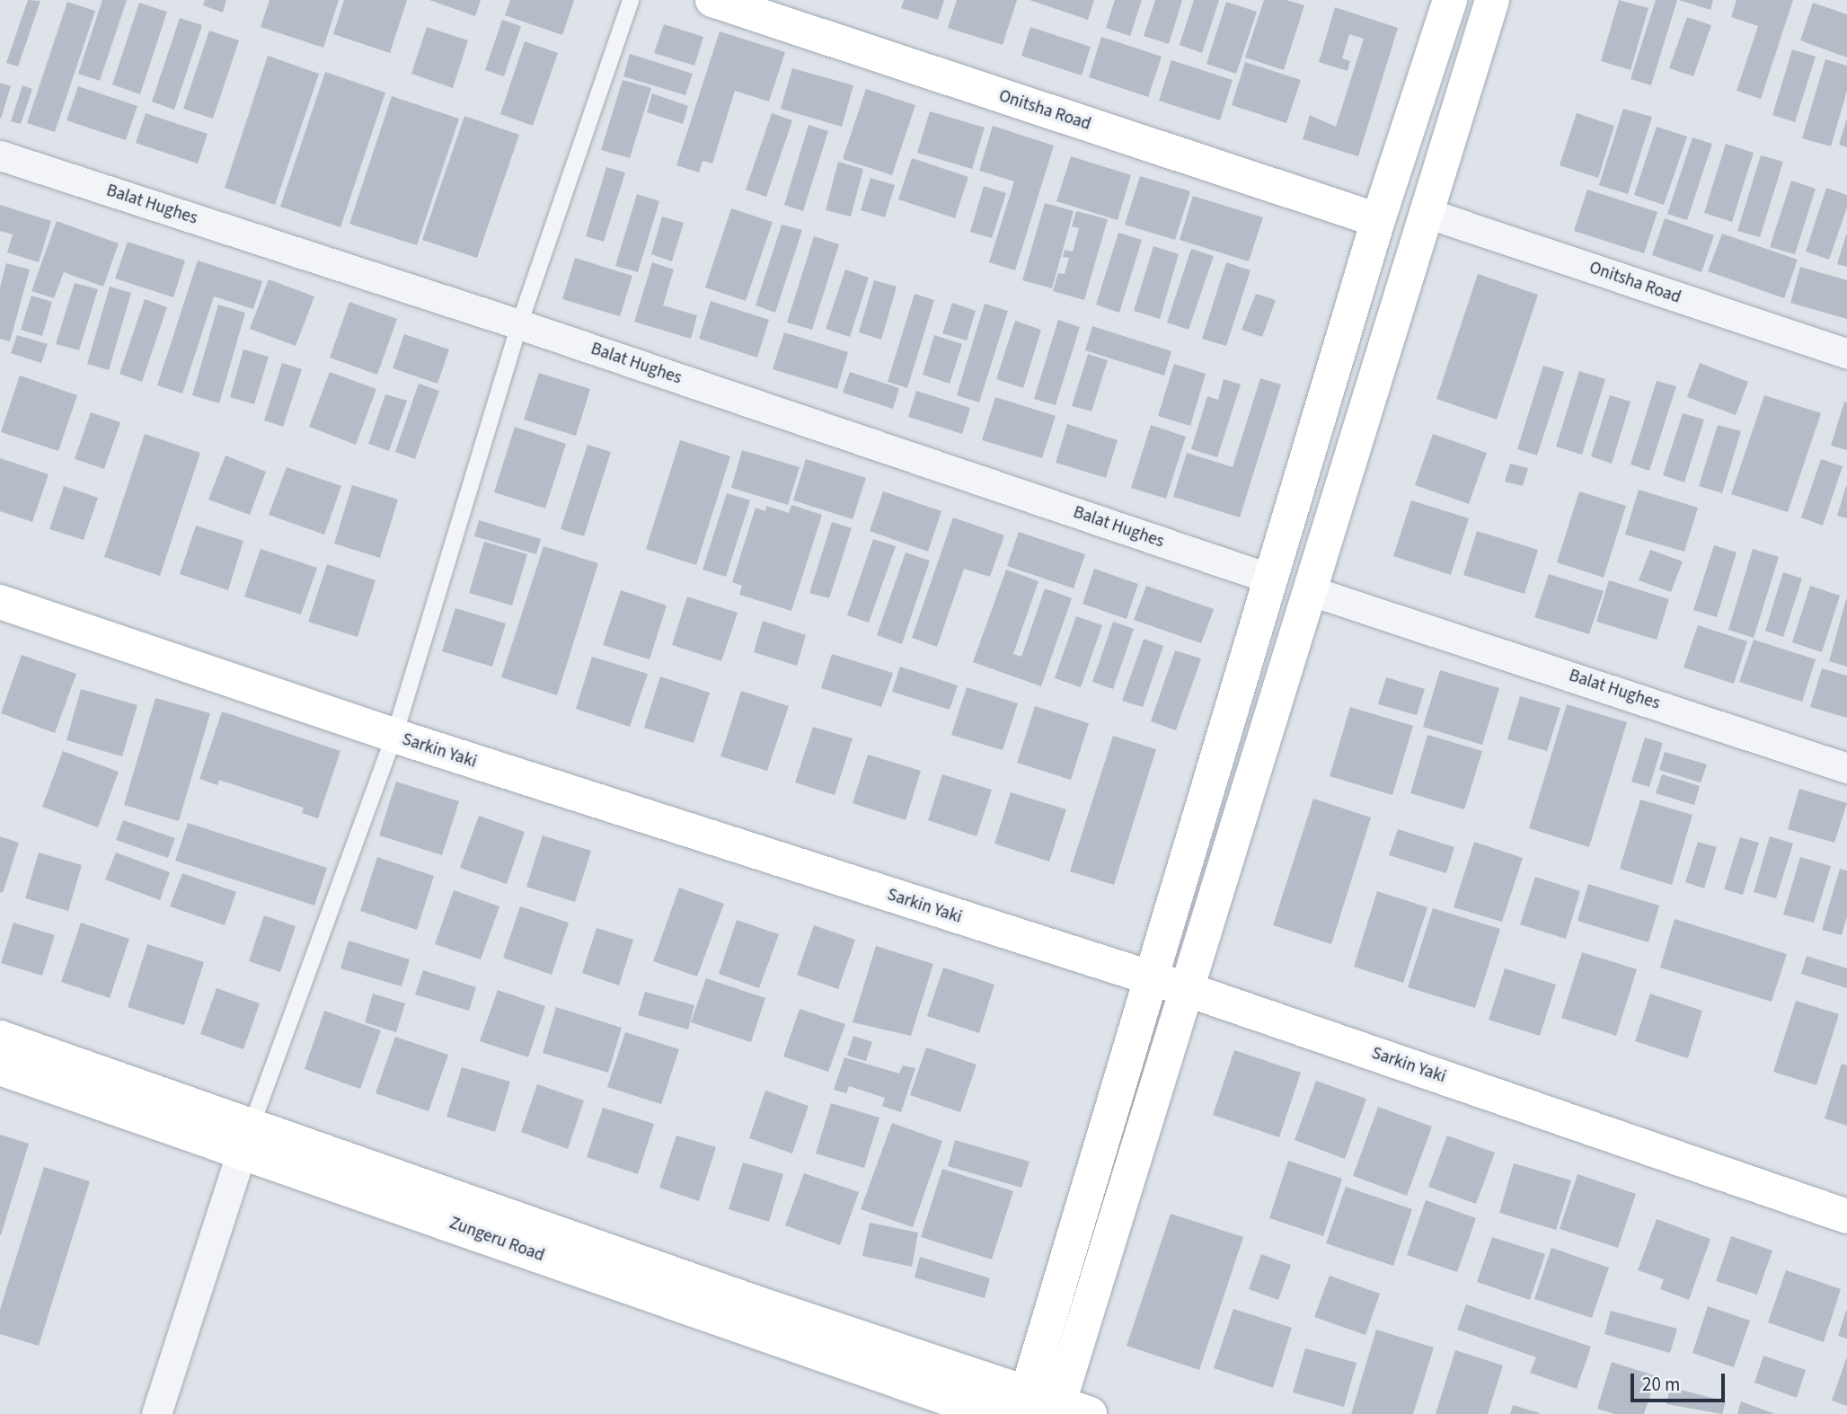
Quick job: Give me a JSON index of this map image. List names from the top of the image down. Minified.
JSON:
{"streets":{"street":["Onitsha Road","Balat Hughes","Sarkin Yaki","Zungeru Road"]},"scale_bar":"20 m"}
